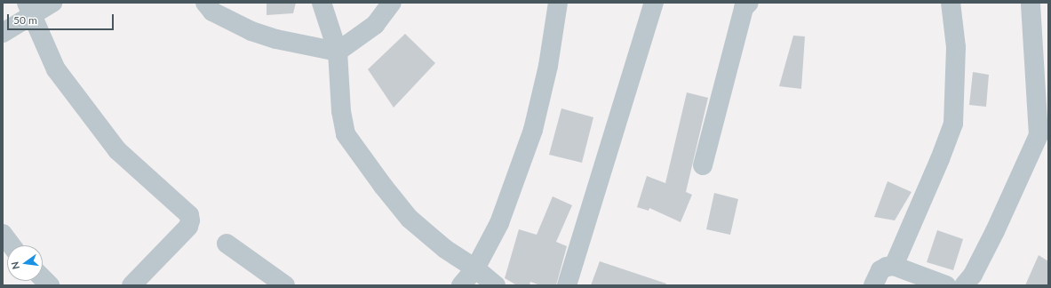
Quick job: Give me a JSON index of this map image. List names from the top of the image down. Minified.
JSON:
{"scale_bar":"50 m","north":"left"}
